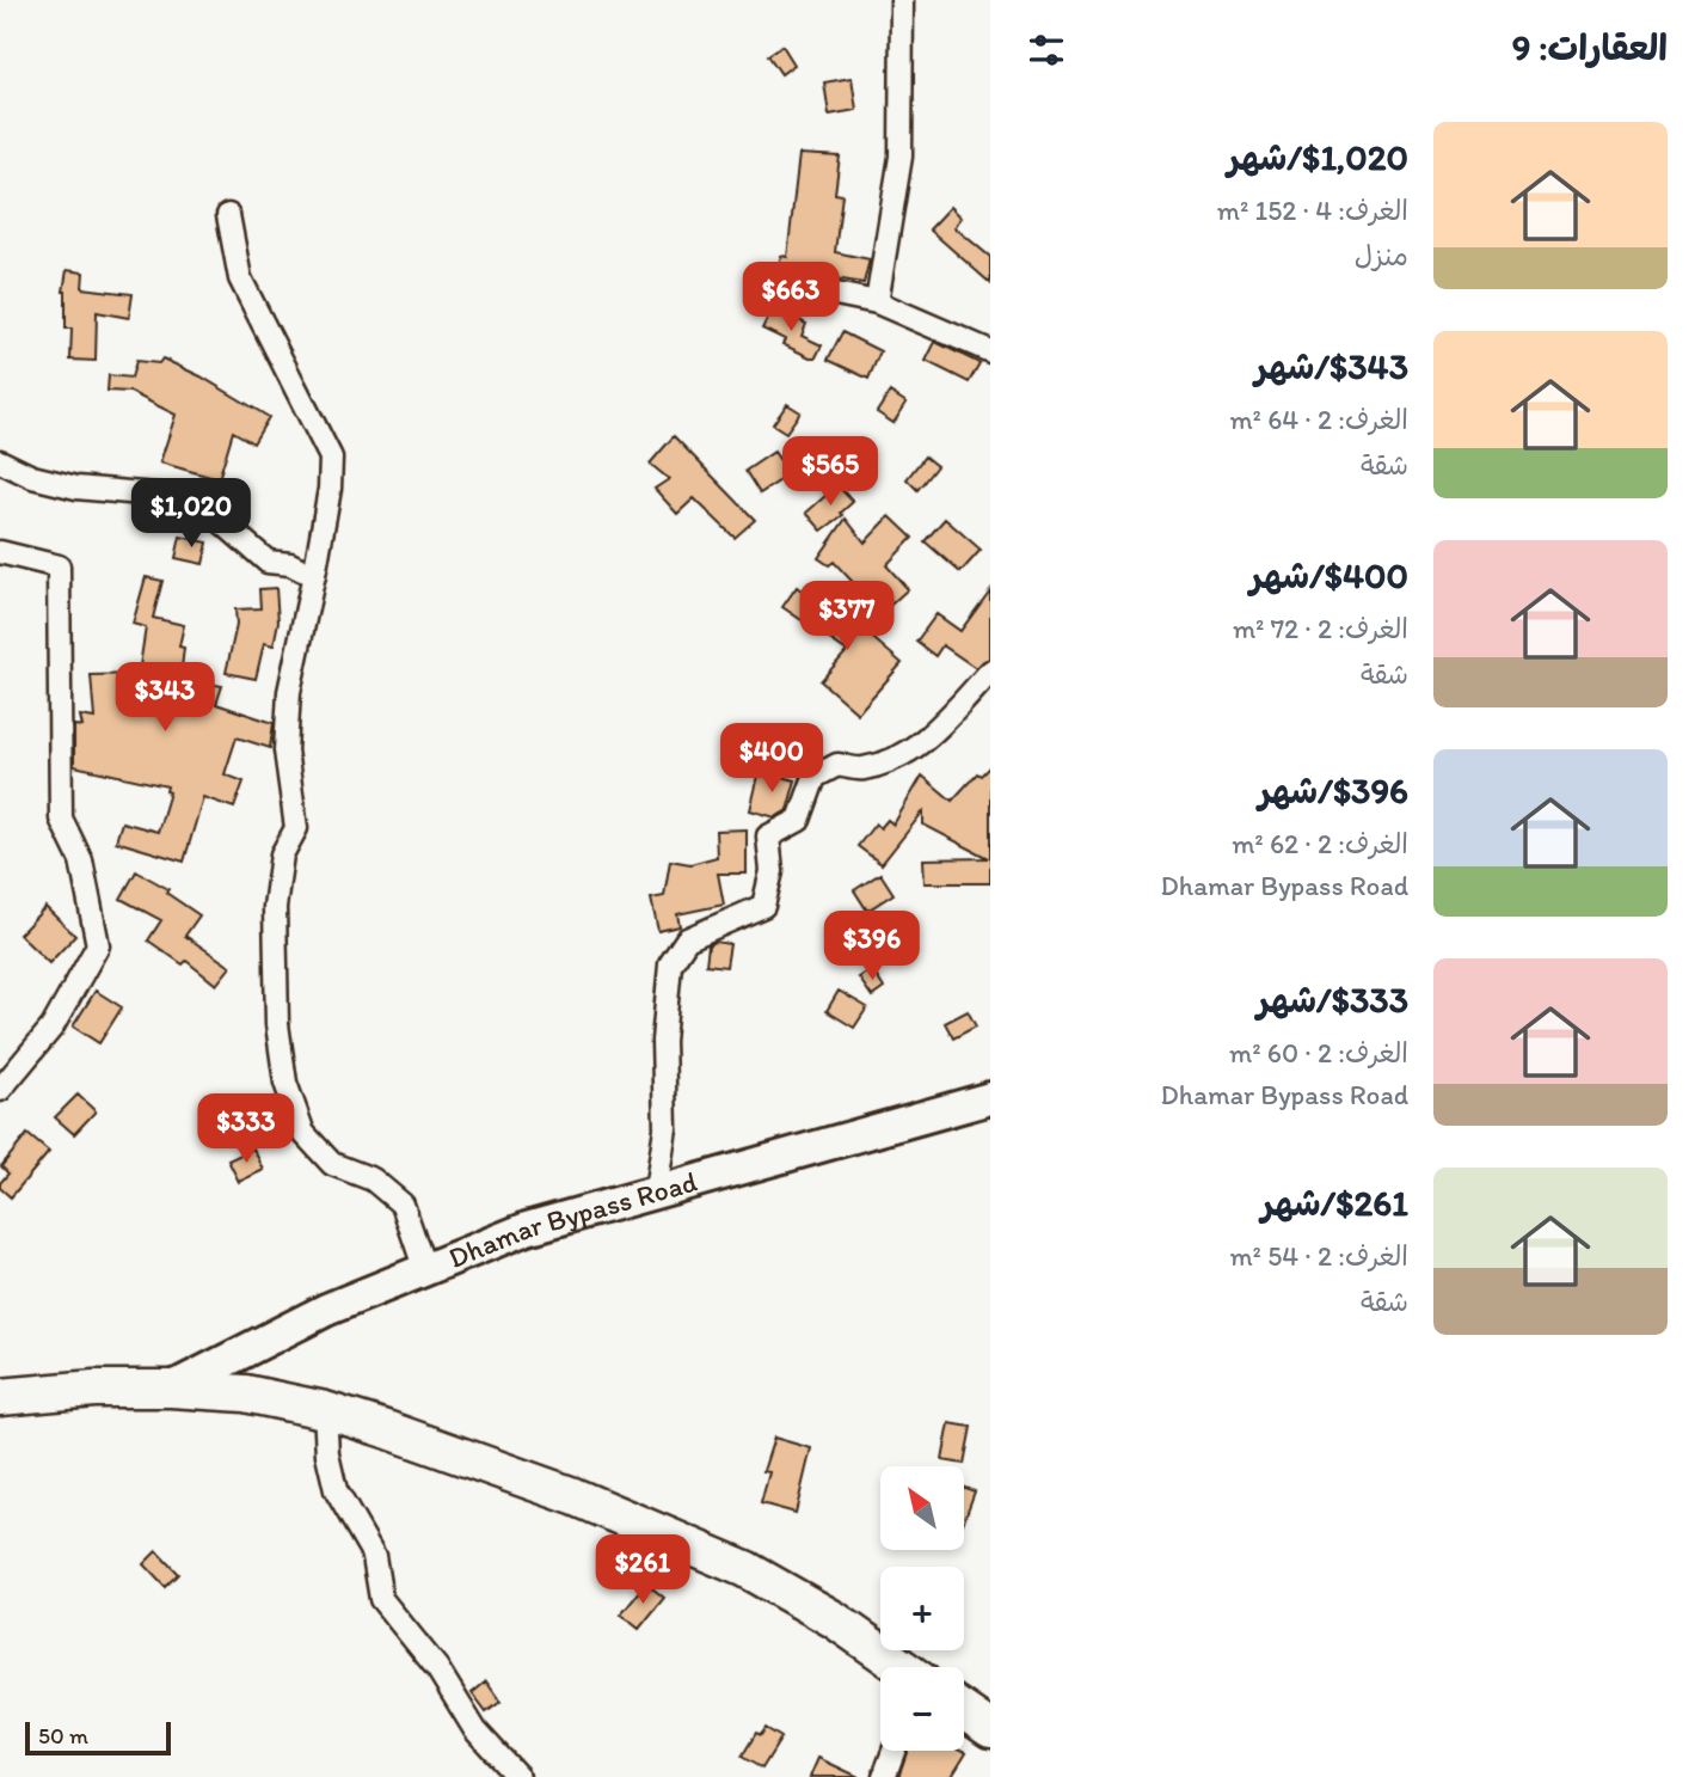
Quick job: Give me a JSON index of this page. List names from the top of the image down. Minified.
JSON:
{"streets":{"main road":["Dhamar Bypass Road"]},"scale_bar":"50 m","north":"top left","page":{"heading":"العقارات: 9","list":[{"name":"$1,020/شهر","note":"الغرف: 4 · 152 m² · منزل"},{"name":"$343/شهر","note":"الغرف: 2 · 64 m² · شقة"},{"name":"$400/شهر","note":"الغرف: 2 · 72 m² · شقة"},{"name":"$396/شهر","note":"الغرف: 2 · 62 m² · Dhamar Bypass Road"},{"name":"$333/شهر","note":"الغرف: 2 · 60 m² · Dhamar Bypass Road"},{"name":"$261/شهر","note":"الغرف: 2 · 54 m² · شقة"}],"price":["$663","$565","$1,020","$377","$343","$400","$396","$333","$261"],"map_buttons":["+","−"],"scale":"50 m"}}
